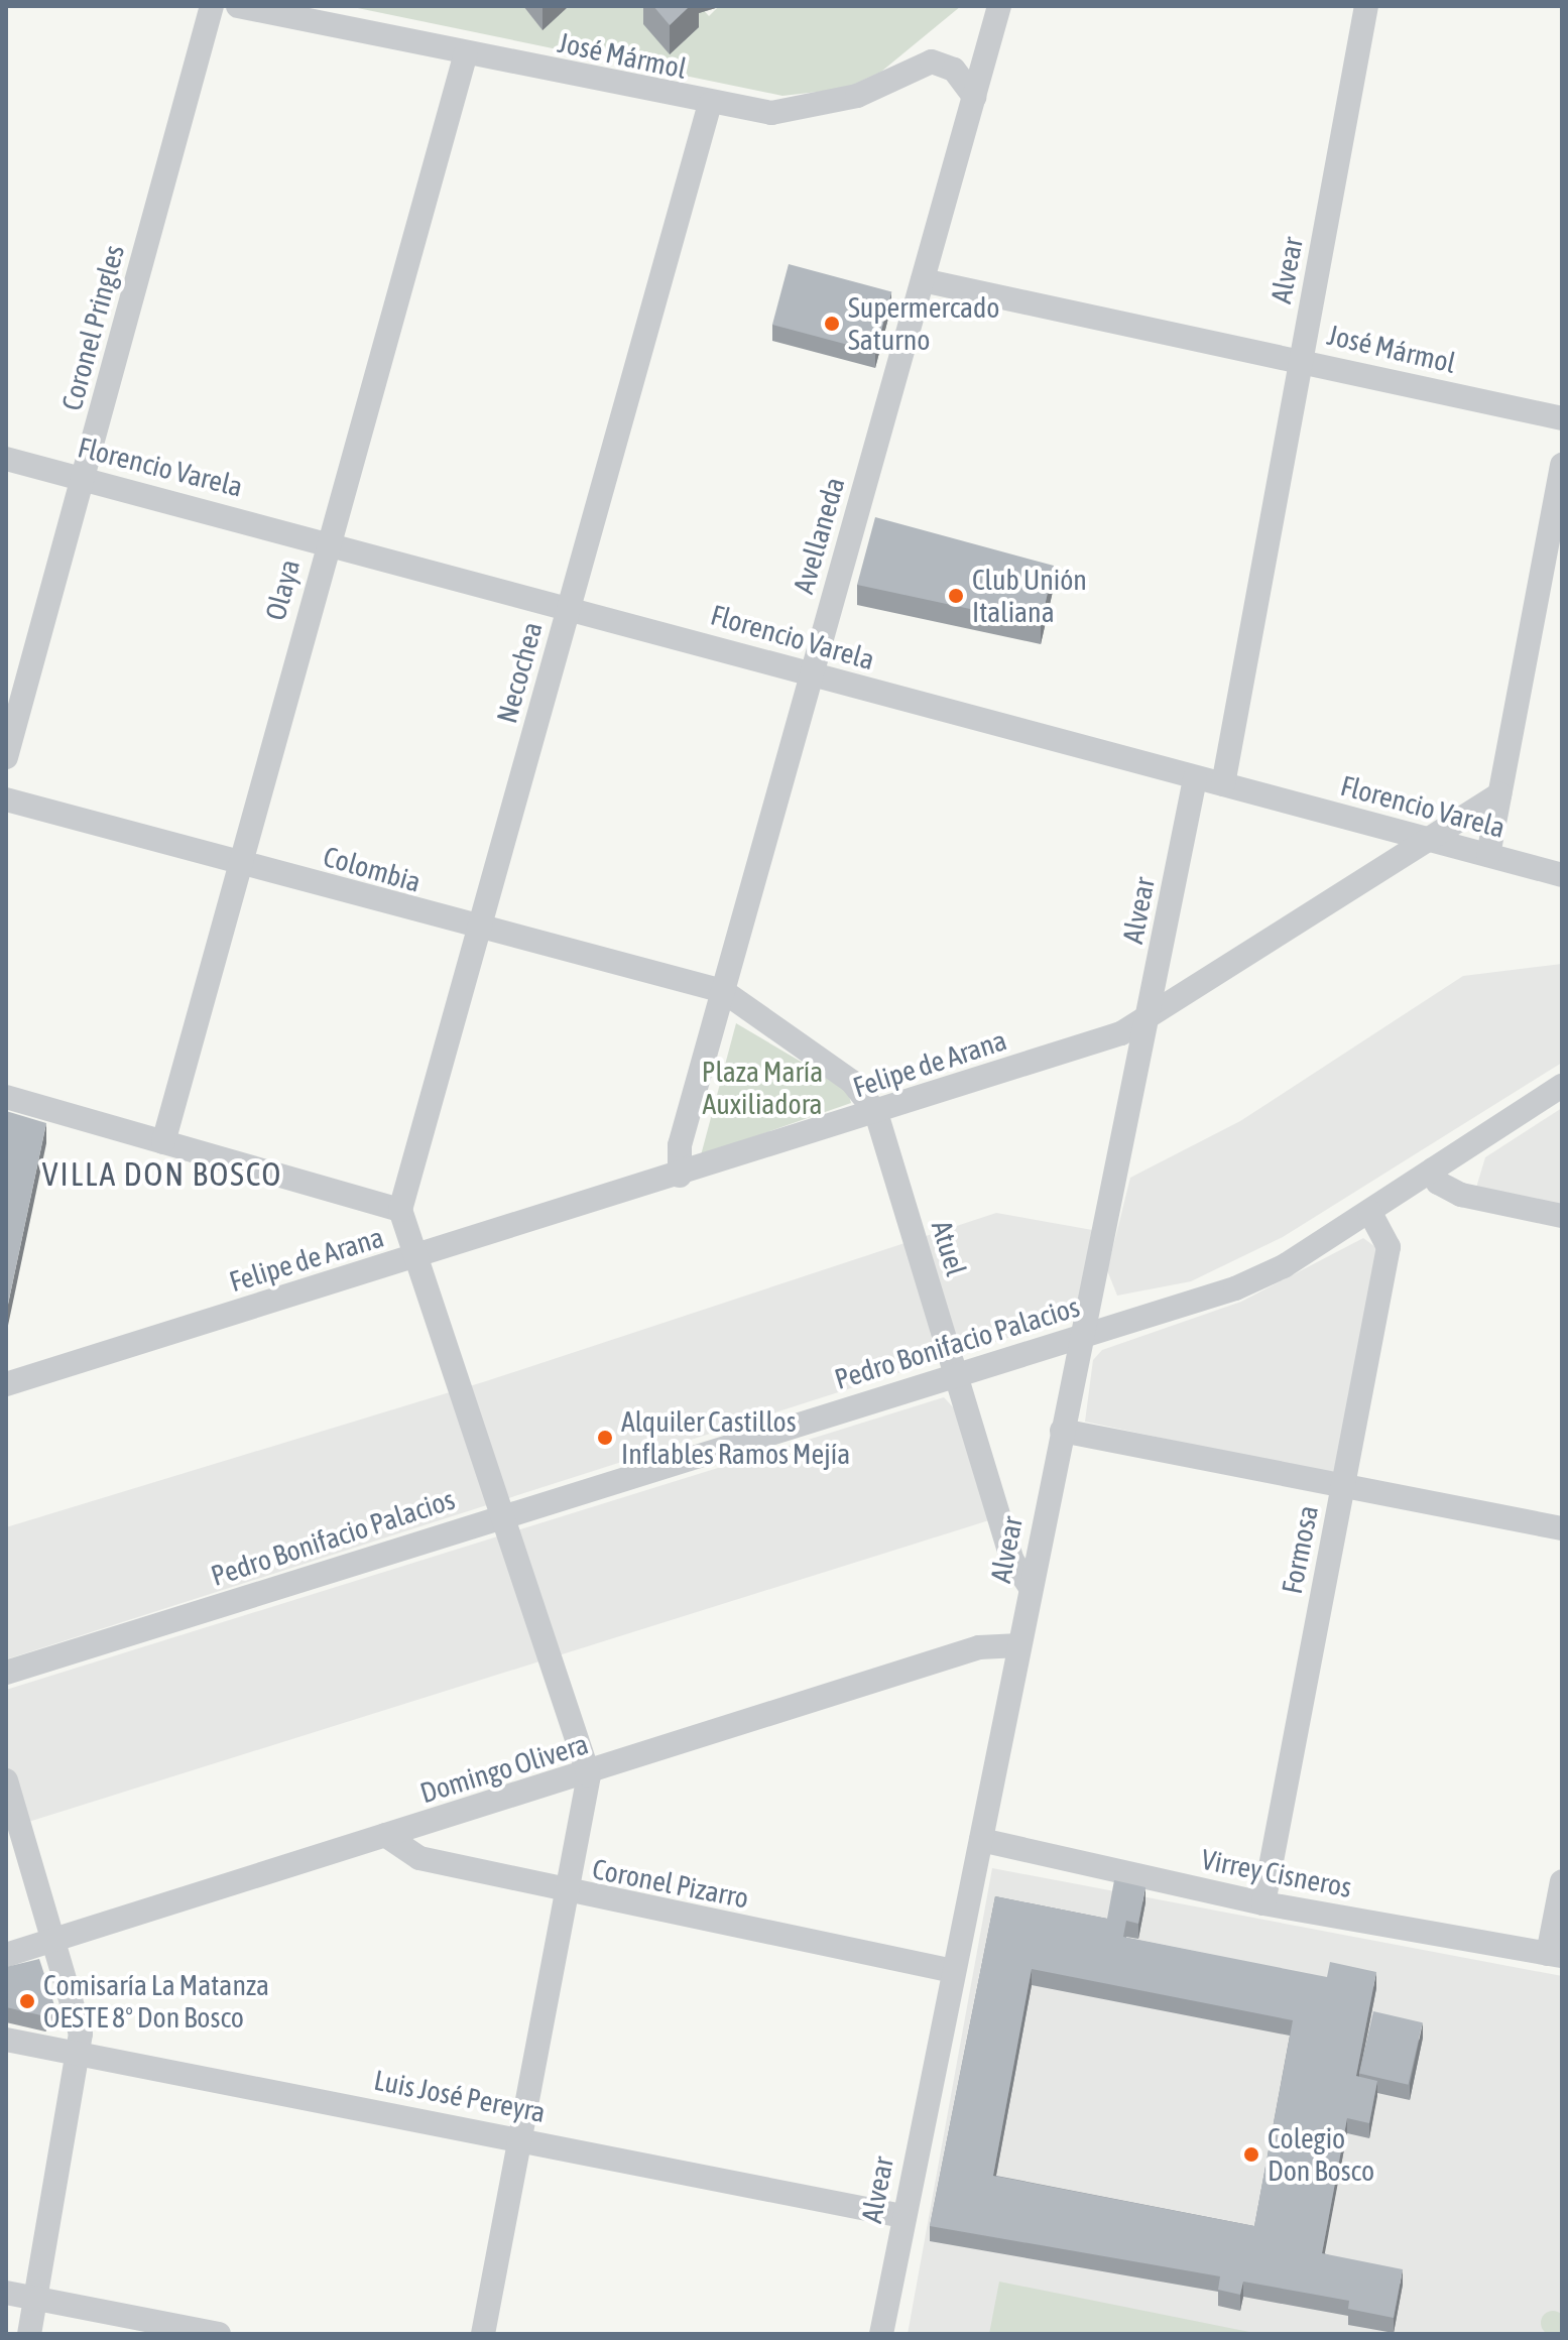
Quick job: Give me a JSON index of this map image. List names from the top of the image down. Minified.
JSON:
{"streets":{"street":["José Mármol","Alvear","Coronel Pringles","Florencio Varela","Avellaneda","Olaya","Necochea","Colombia","Felipe de Arana","Atuel","Pedro Bonifacio Palacios","Formosa","Domingo Olivera","Virrey Cisneros","Coronel Pizarro","Luis José Pereyra"]},"crossings":[["José Mármol","Alvear"],["José Mármol","Avellaneda"],["José Mármol","Olaya"],["José Mármol","Necochea"],["Alvear","Florencio Varela"],["Alvear","Felipe de Arana"],["Alvear","Atuel"],["Alvear","Pedro Bonifacio Palacios"],["Alvear","Domingo Olivera"],["Alvear","Virrey Cisneros"],["Alvear","Coronel Pizarro"],["Alvear","Luis José Pereyra"],["Coronel Pringles","Florencio Varela"],["Florencio Varela","Avellaneda"],["Florencio Varela","Olaya"],["Florencio Varela","Necochea"],["Florencio Varela","Felipe de Arana"],["Avellaneda","Colombia"],["Avellaneda","Felipe de Arana"],["Avellaneda","Atuel"],["Olaya","Colombia"],["Necochea","Colombia"],["Colombia","Atuel"],["Felipe de Arana","Atuel"],["Atuel","Pedro Bonifacio Palacios"],["Pedro Bonifacio Palacios","Formosa"],["Formosa","Virrey Cisneros"],["Domingo Olivera","Coronel Pizarro"]],"districts":["VILLA DON BOSCO"],"parks":["Plaza María Auxiliadora"],"places":["Supermercado Saturno","Club Unión Italiana","Alquiler Castillos Inflables Ramos Mejía","Comisaría La Matanza OESTE 8° Don Bosco","Colegio Don Bosco"]}
